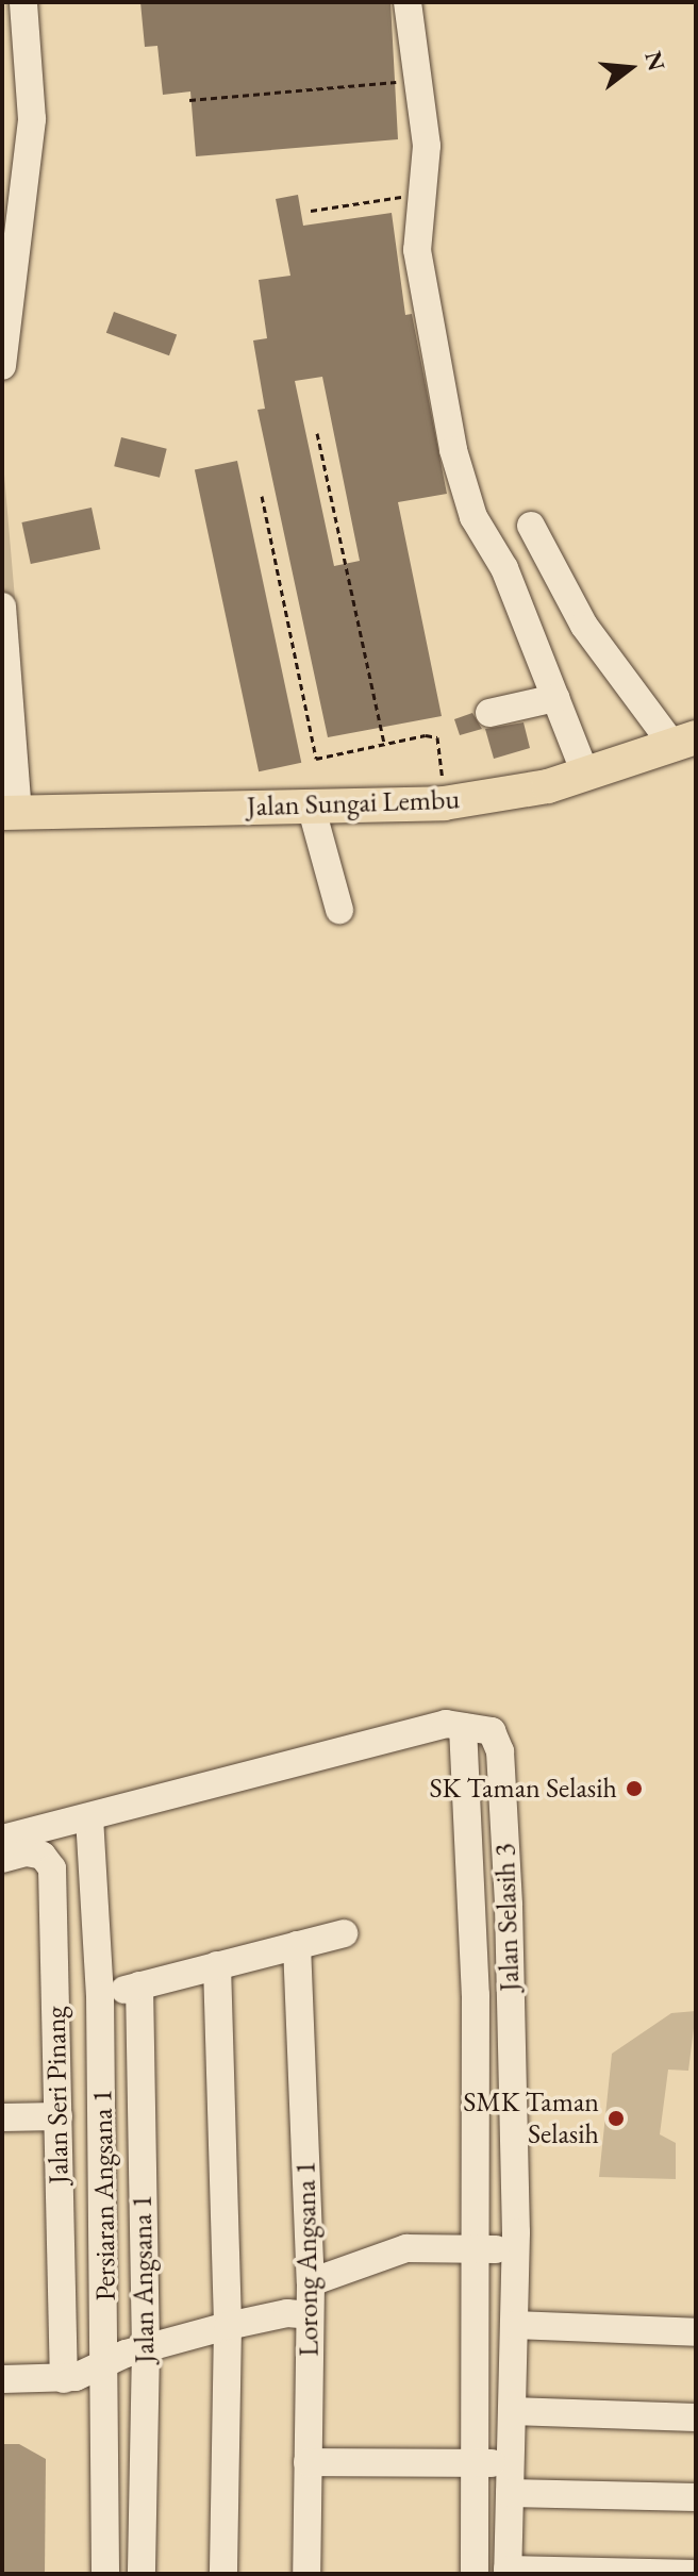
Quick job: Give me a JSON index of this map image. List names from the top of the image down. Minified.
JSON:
{"streets":{"main road":["Jalan Sungai Lembu"],"street":["Jalan Selasih 3","Jalan Seri Pinang","Persiaran Angsana 1","Lorong Angsana 1","Jalan Angsana 1"]},"places":["SK Taman Selasih","SMK Taman Selasih"],"north":"right"}
